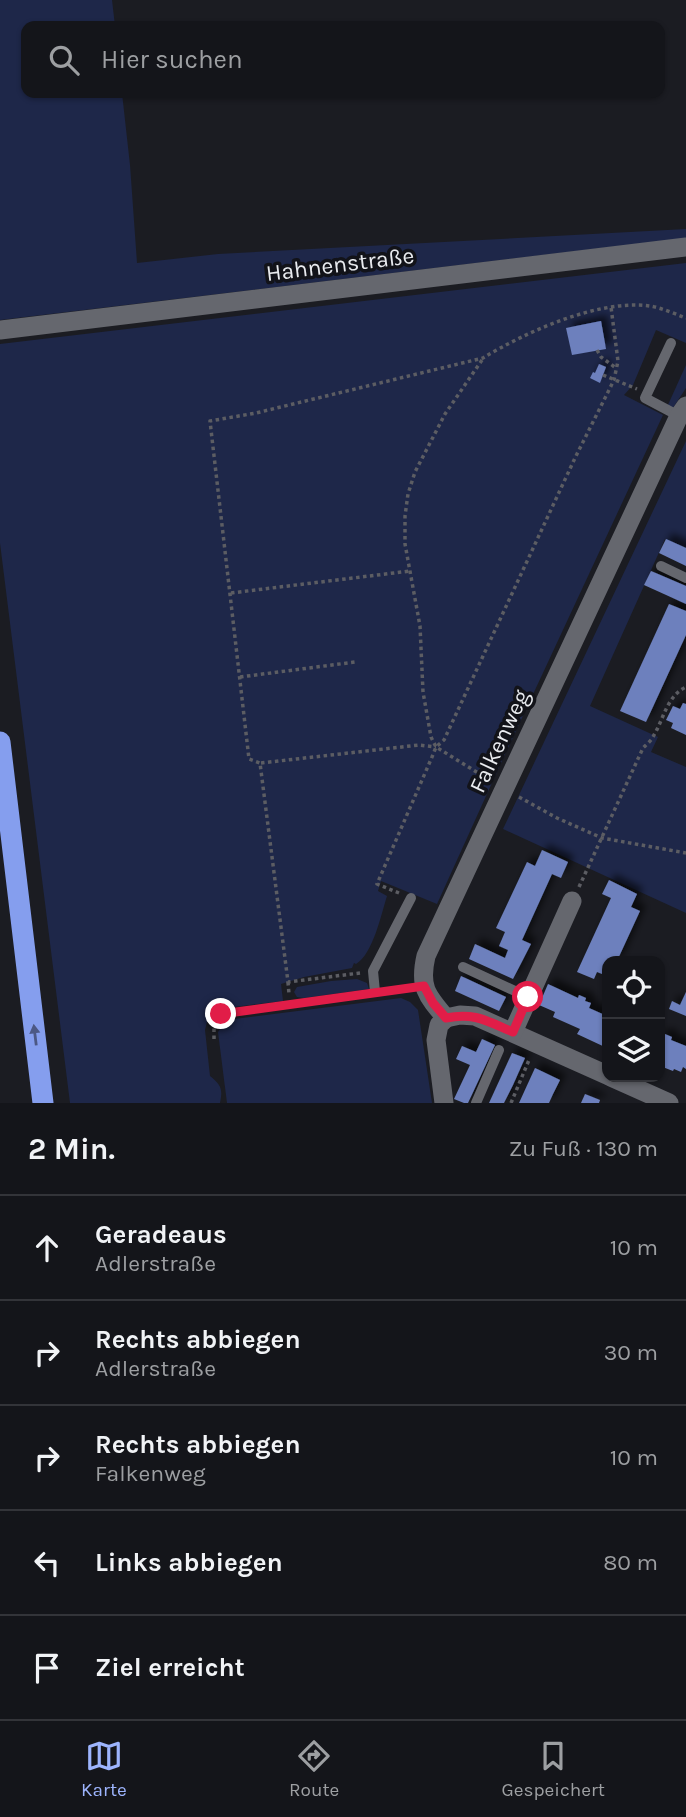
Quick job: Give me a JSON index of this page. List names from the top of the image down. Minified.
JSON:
{"streets":{"street":["Hahnenstraße","Falkenweg"]},"page":{"search":"Hier suchen","heading":["2 Min.","Zu Fuß · 130 m"],"list":[["Geradeaus","Adlerstraße","10 m"],["Rechts abbiegen","Adlerstraße","30 m"],["Rechts abbiegen","Falkenweg","10 m"],["Links abbiegen","80 m"],"Ziel erreicht"],"nav":["Karte","Route","Gespeichert"]}}
